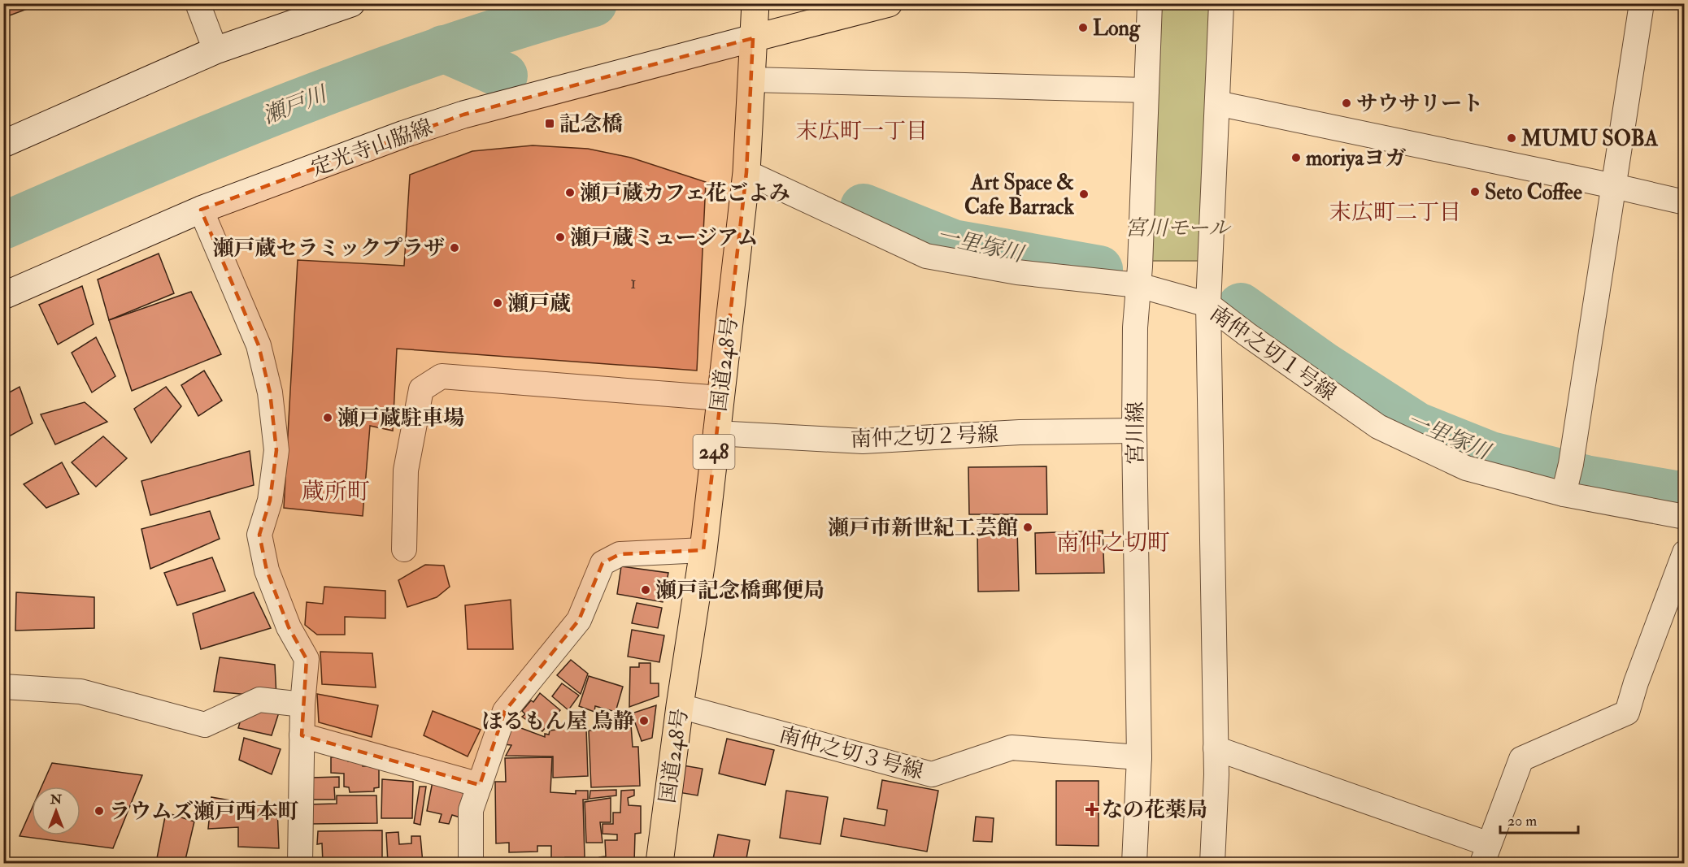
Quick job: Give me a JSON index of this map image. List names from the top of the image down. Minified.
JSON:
{"streets":{"highway":["国道248号","248"],"main road":["定光寺山脇線"],"street":["南仲之切１号線","宮川線","南仲之切２号線","南仲之切３号線"]},"crossings":[["定光寺山脇線","国道248号"],["南仲之切１号線","国道248号"],["南仲之切１号線","宮川線"],["国道248号","南仲之切２号線"],["国道248号","南仲之切３号線"],["宮川線","南仲之切２号線"],["宮川線","南仲之切３号線"]],"districts":["末広町一丁目","末広町二丁目","蔵所町","南仲之切町"],"water":["瀬戸川","一里塚川"],"parks":["宮川モール"],"places":{"other":["Long","サウサリート","MUMU SOBA","moriyaヨガ","Seto Coffee","瀬戸蔵カフェ花ごよみ","Art Space & Cafe Barrack","瀬戸蔵ミュージアム","瀬戸蔵セラミックプラザ","瀬戸蔵","瀬戸蔵駐車場","瀬戸市新世紀工芸館","瀬戸記念橋郵便局","ほるもん屋 鳥静","ラウムズ瀬戸西本町"],"transit":["記念橋"],"health":["なの花薬局"]},"house_numbers":["1"],"scale_bar":"20 m","north":"top"}
